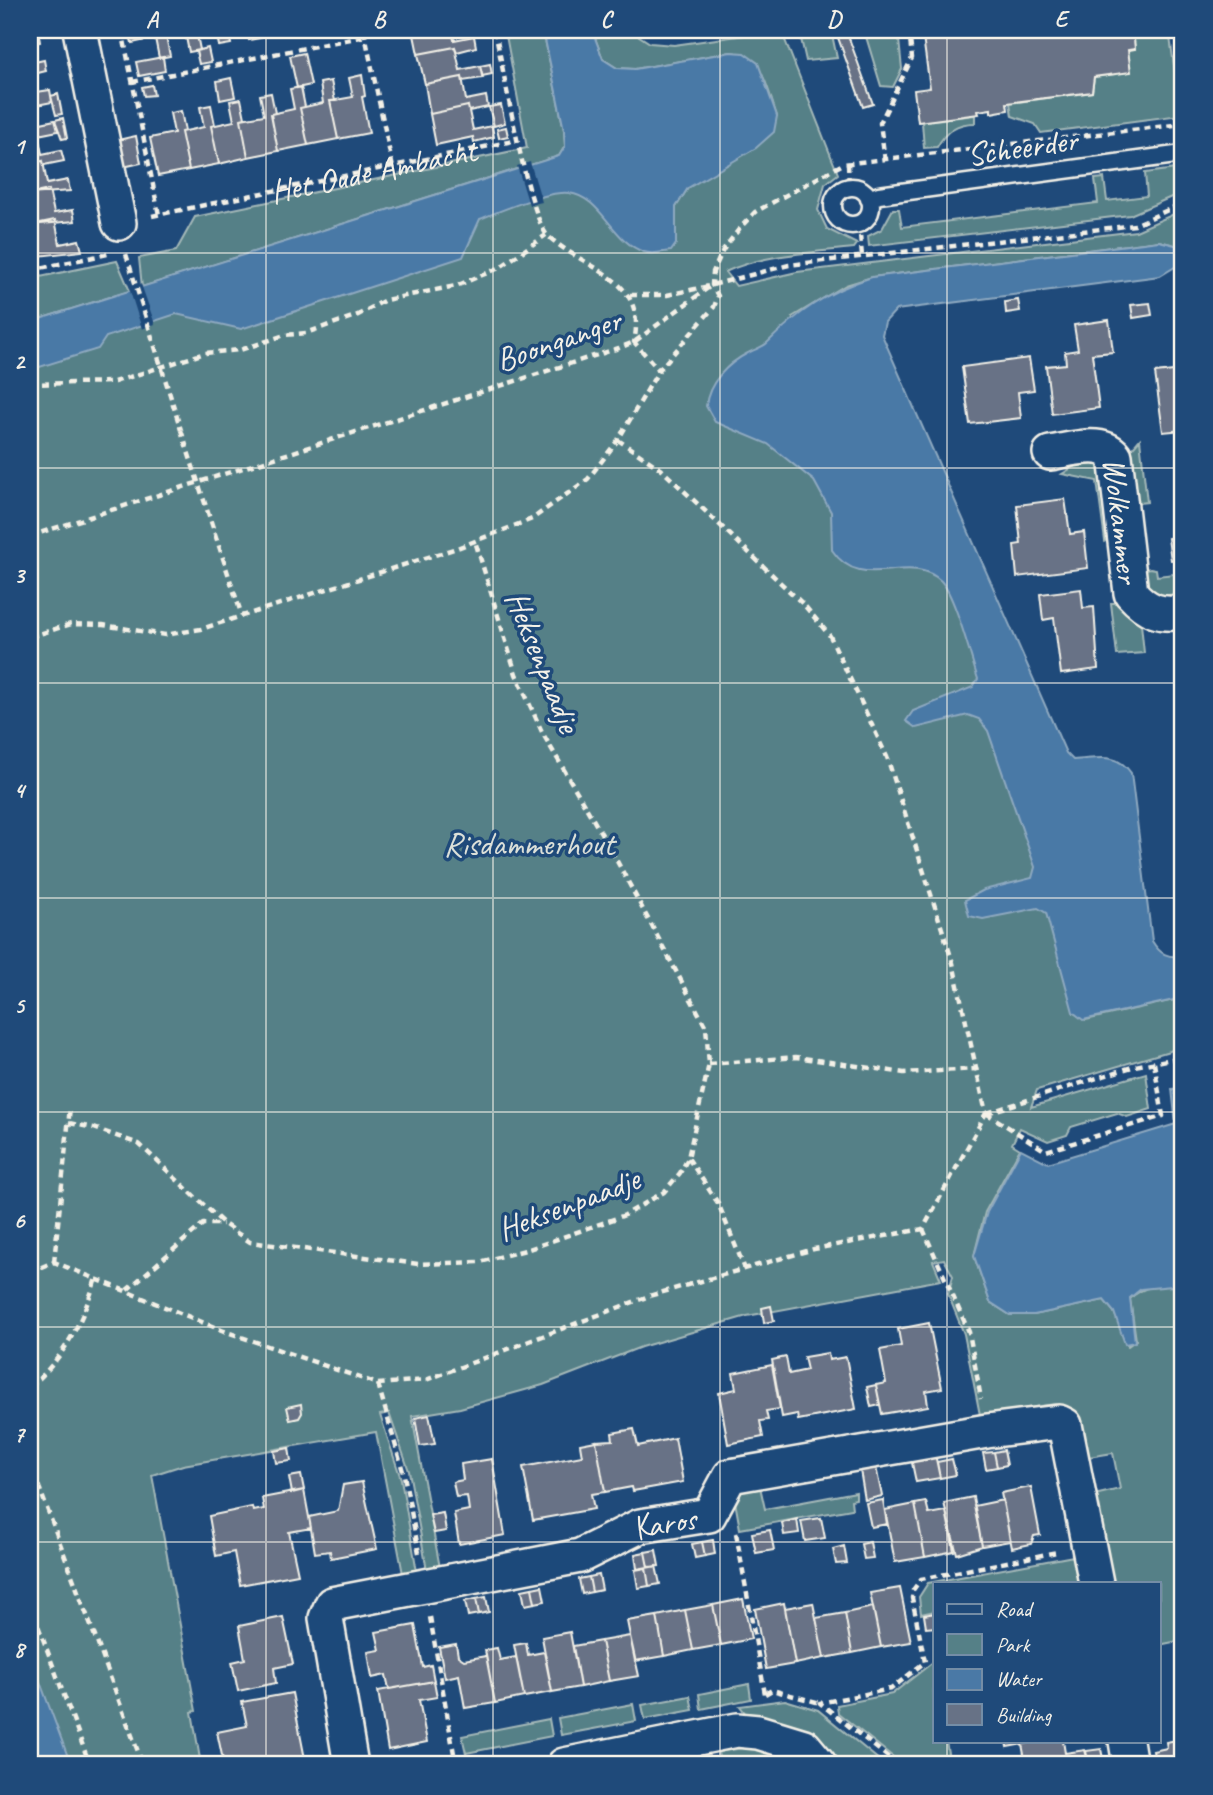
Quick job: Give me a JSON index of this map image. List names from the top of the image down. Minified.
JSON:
{"streets":{"street":["Wolkammer","Karos"],"lane":["Scheerder"],"path":["Het Oude Ambacht","Boonganger","Heksenpaadje"]},"parks":["Risdammerhout"],"legend":["Road","Park","Water","Building"],"grid":{"columns":["A","B","C","D","E"],"rows":["1","2","3","4","5","6","7","8"]}}
